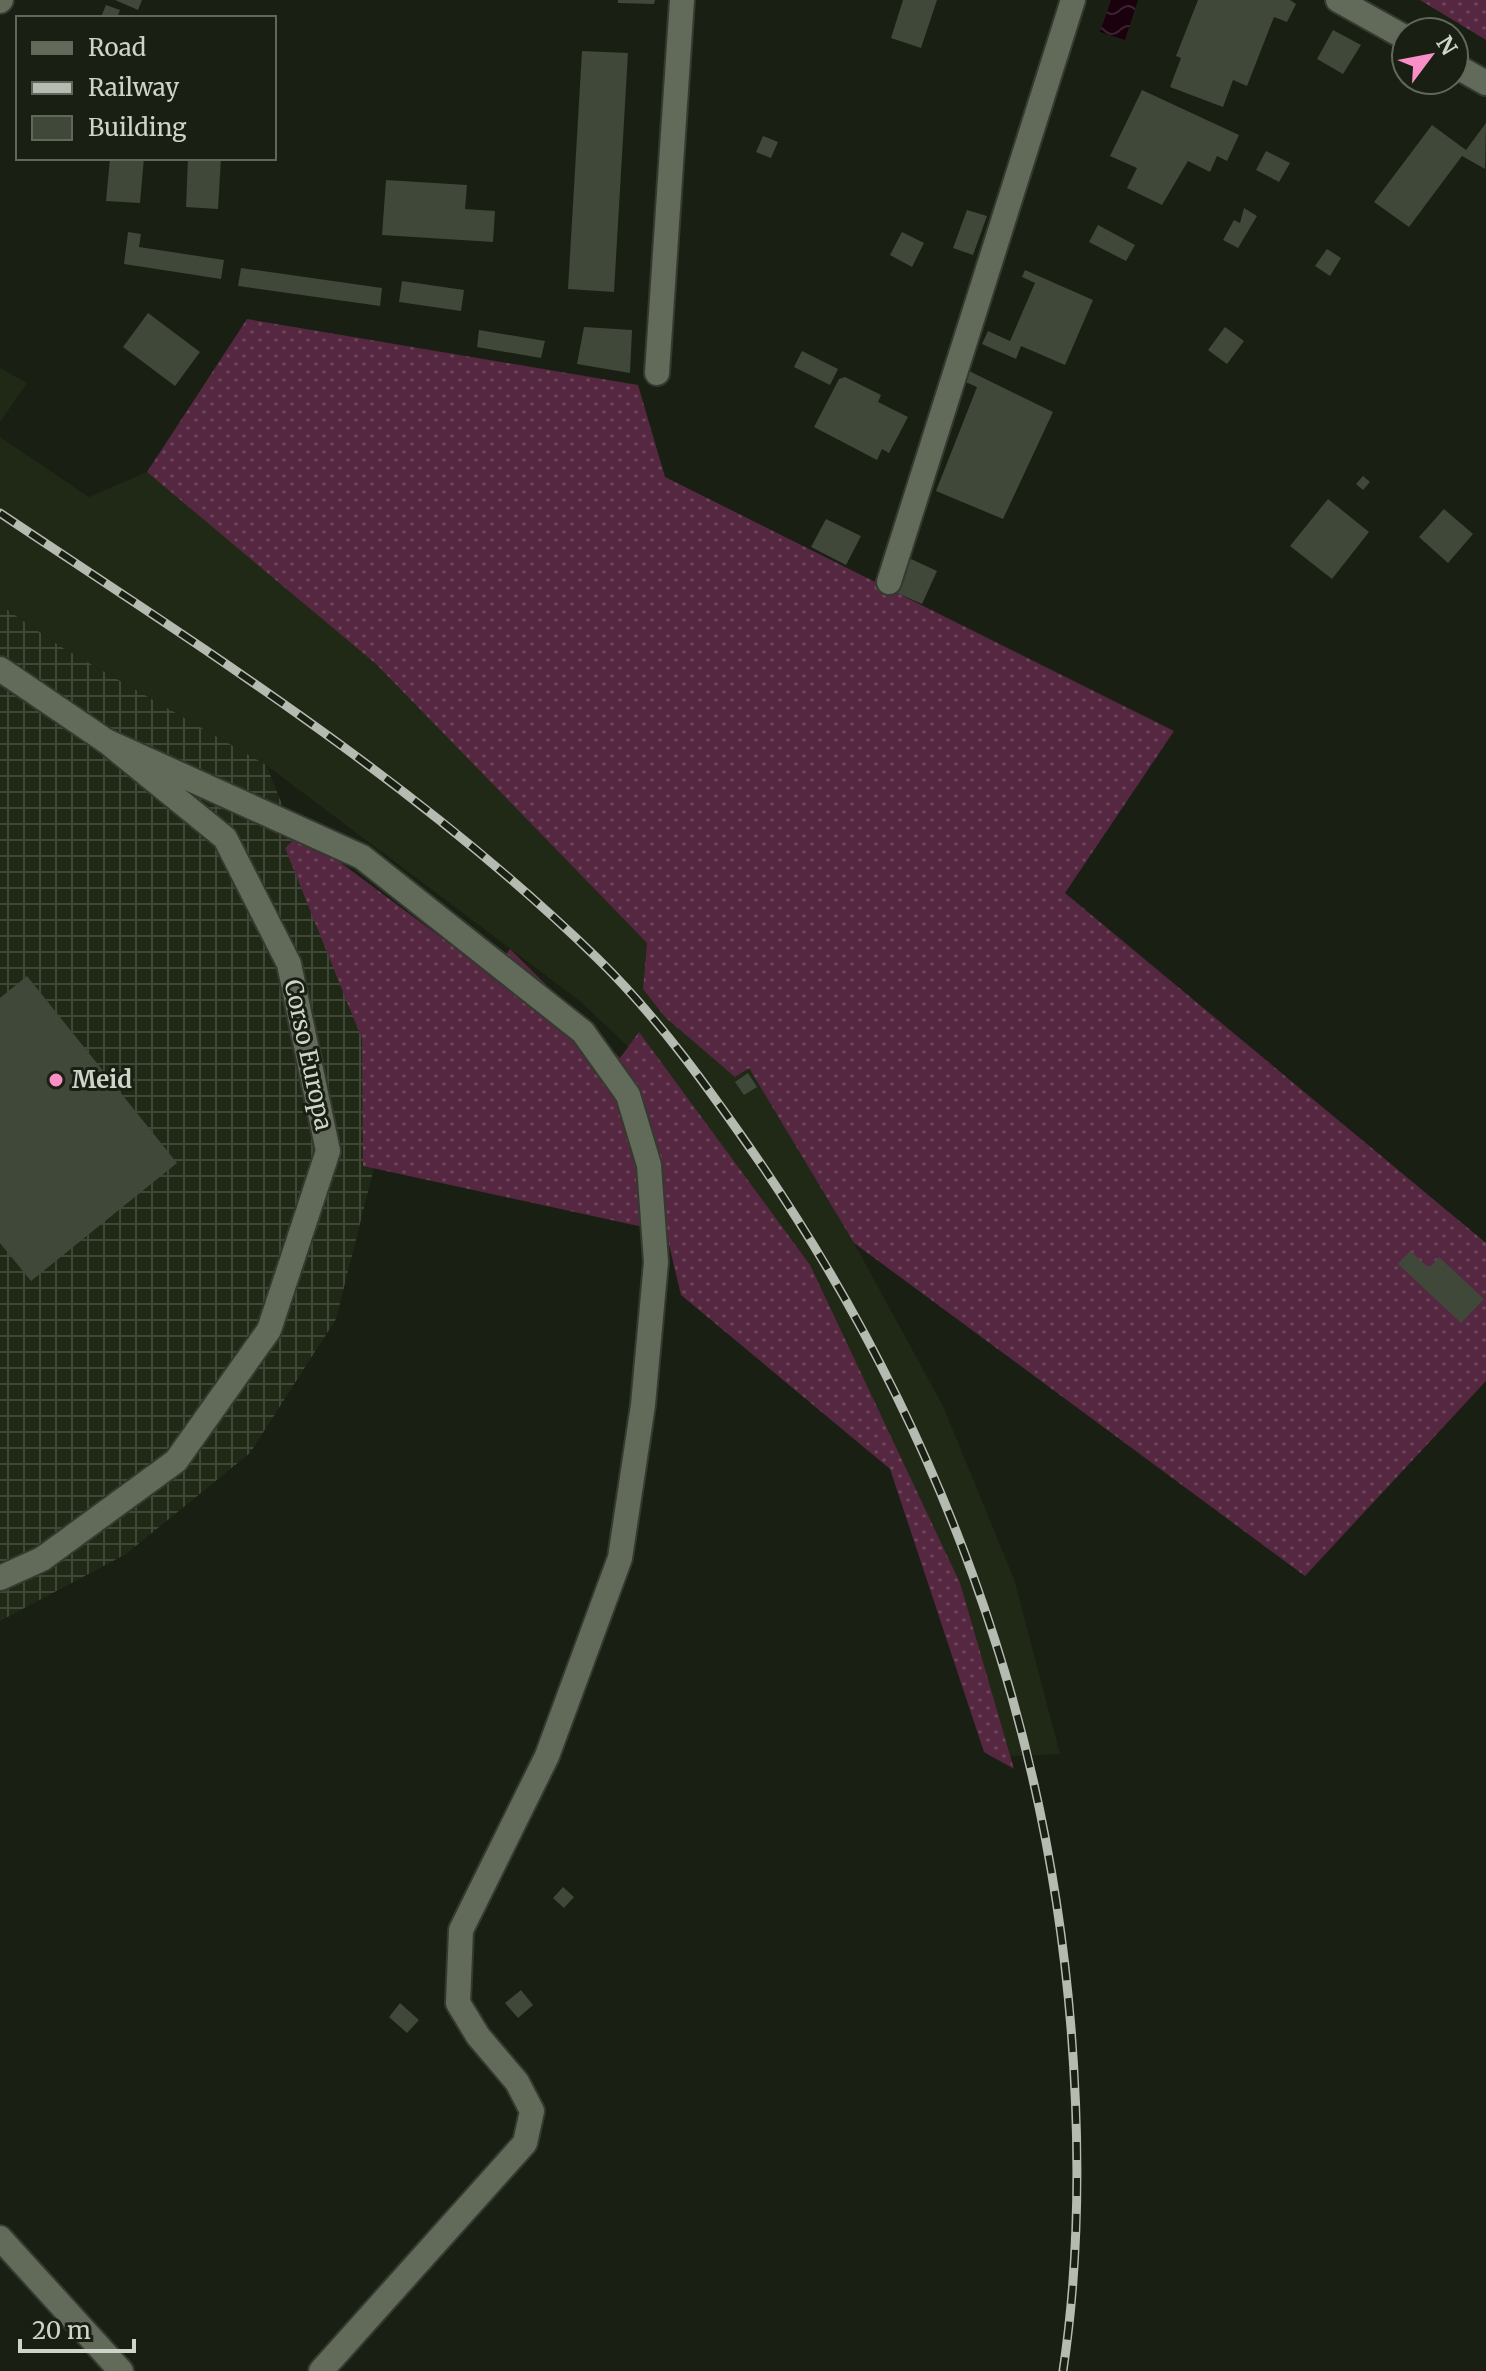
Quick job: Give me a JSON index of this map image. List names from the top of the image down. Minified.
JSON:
{"streets":{"street":["Corso Europa"]},"places":["Meid"],"legend":["Road","Railway","Building"],"scale_bar":"20 m","north":"top right"}
